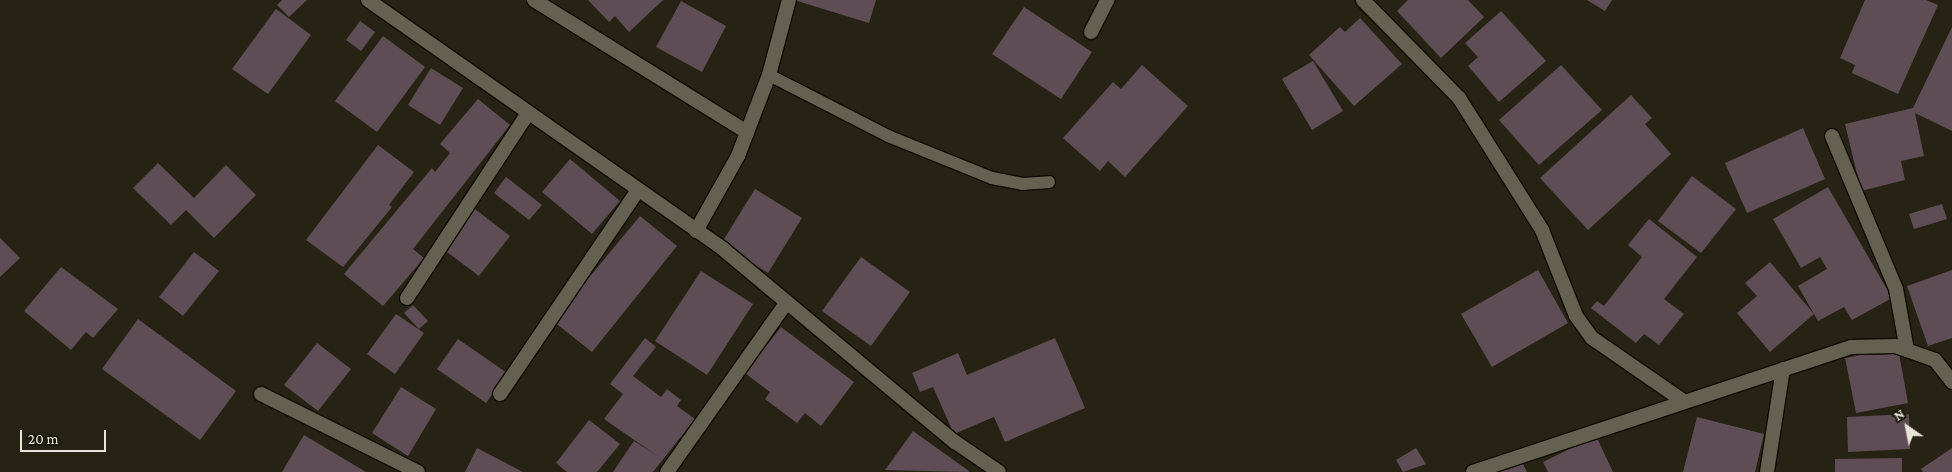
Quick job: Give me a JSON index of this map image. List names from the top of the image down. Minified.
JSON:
{"scale_bar":"20 m","north":"top left"}
